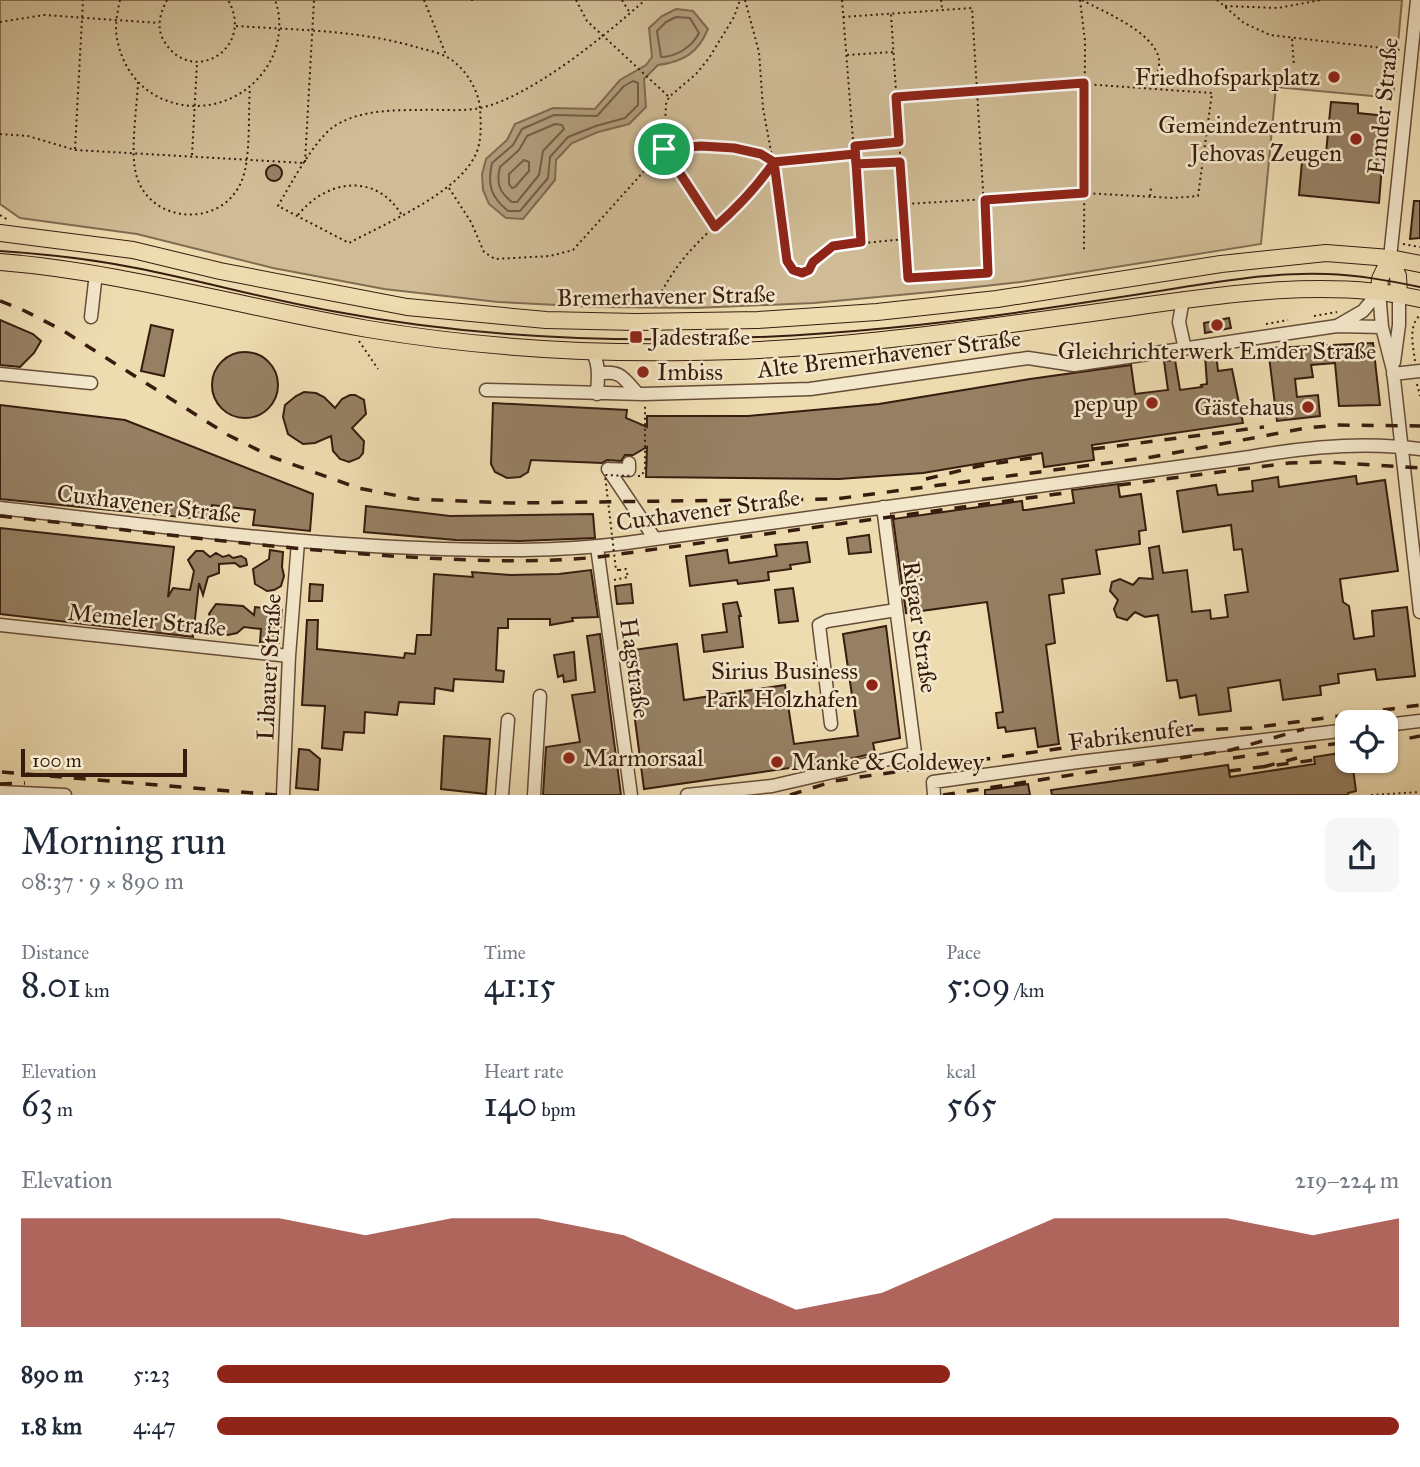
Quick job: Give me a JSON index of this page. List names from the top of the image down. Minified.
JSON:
{"streets":{"main road":["Emder Straße","Bremerhavener Straße"],"street":["Alte Bremerhavener Straße","Cuxhavener Straße","Memeler Straße","Rigaer Straße","Libauer Straße","Hagstraße","Fabrikenufer"]},"crossings":[["Emder Straße","Bremerhavener Straße"],["Emder Straße","Alte Bremerhavener Straße"],["Emder Straße","Cuxhavener Straße"],["Cuxhavener Straße","Rigaer Straße"],["Cuxhavener Straße","Libauer Straße"],["Cuxhavener Straße","Hagstraße"],["Memeler Straße","Libauer Straße"]],"places":{"other":["Friedhofsparkplatz","Gemeindezentrum Jehovas Zeugen","Gleichrichterwerk Emder Straße","Imbiss","pep up","Gästehaus","Sirius Business Park Holzhafen","Marmorsaal","Manke & Coldewey"],"transit":["Jadestraße"]},"scale_bar":"100 m","page":{"scale":"100 m","heading":["Morning run","08:37 · 9 × 890 m"],"stats":[["Distance","8.01 km"],["Time","41:15"],["Pace","5:09 /km"],["Elevation","63 m"],["Heart rate","140 bpm"],["kcal","565"]],"chart":["Elevation","219–224 m"],"list":[{"name":"890 m","note":"5:23"},{"name":"1.8 km","note":"4:47"}]}}
